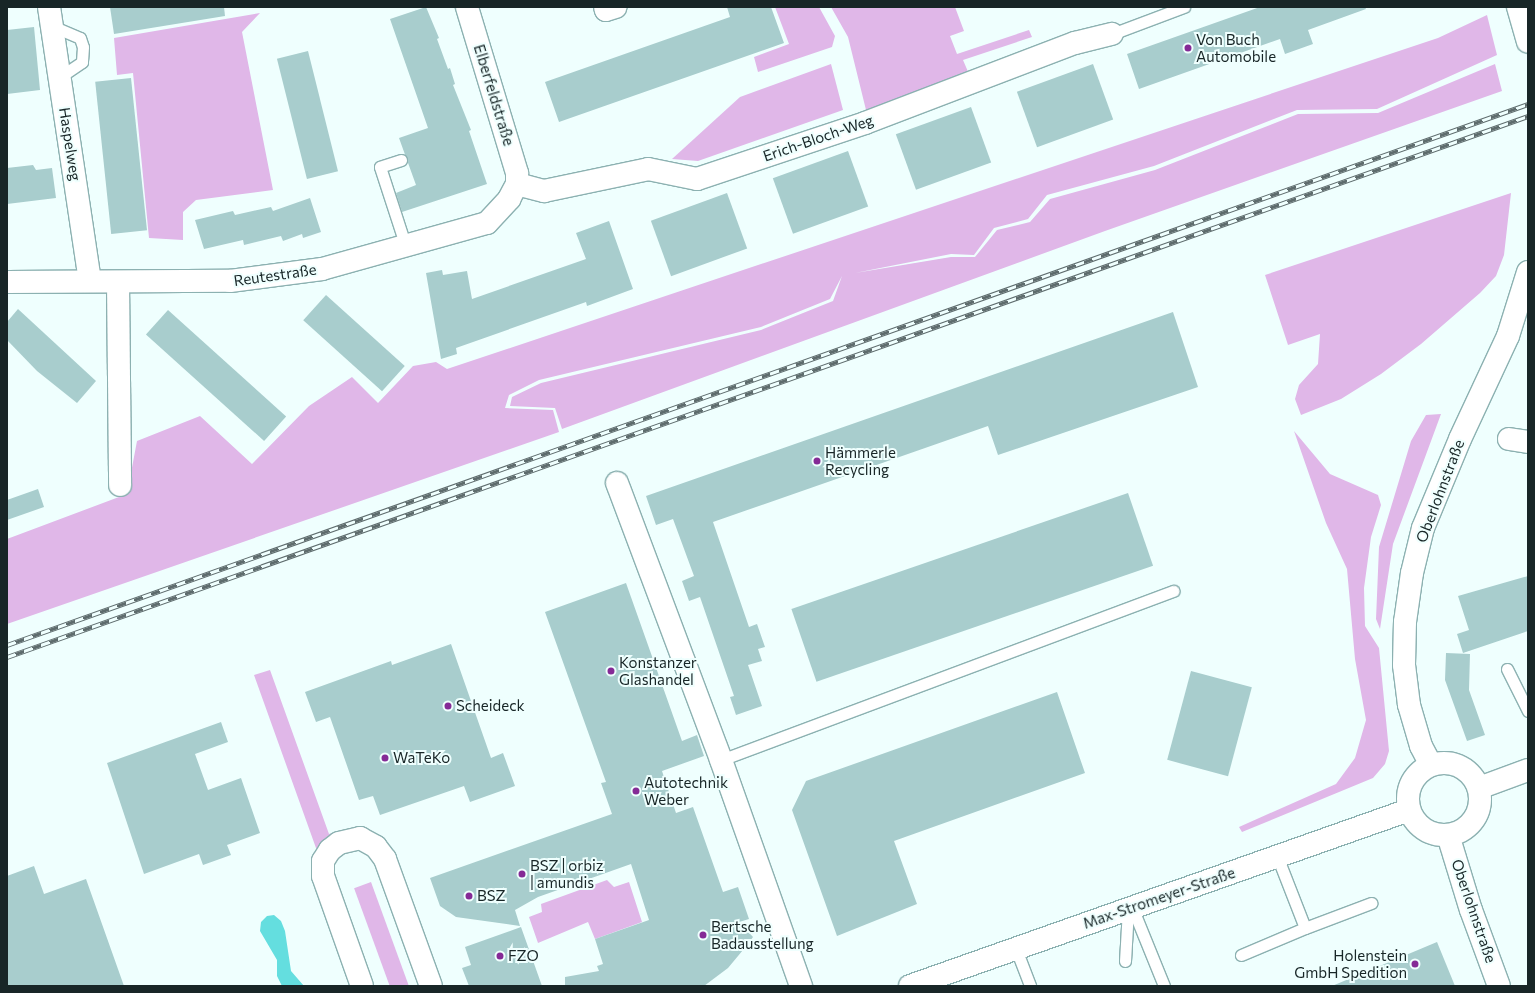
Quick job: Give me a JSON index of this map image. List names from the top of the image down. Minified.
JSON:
{"streets":{"street":["Elberfeldstraße","Erich-Bloch-Weg","Haspelweg","Reutestraße","Oberlohnstraße","Max-Stromeyer-Straße"]},"crossings":[["Elberfeldstraße","Erich-Bloch-Weg"],["Elberfeldstraße","Reutestraße"],["Erich-Bloch-Weg","Reutestraße"],["Haspelweg","Reutestraße"],["Oberlohnstraße","Max-Stromeyer-Straße"]],"places":["Von Buch Automobile","Hämmerle Recycling","Konstanzer Glashandel","Scheideck","WaTeKo","Autotechnik Weber","BSZ | orbiz | amundis","BSZ","Bertsche Badausstellung","FZO","Holenstein GmbH Spedition"]}
